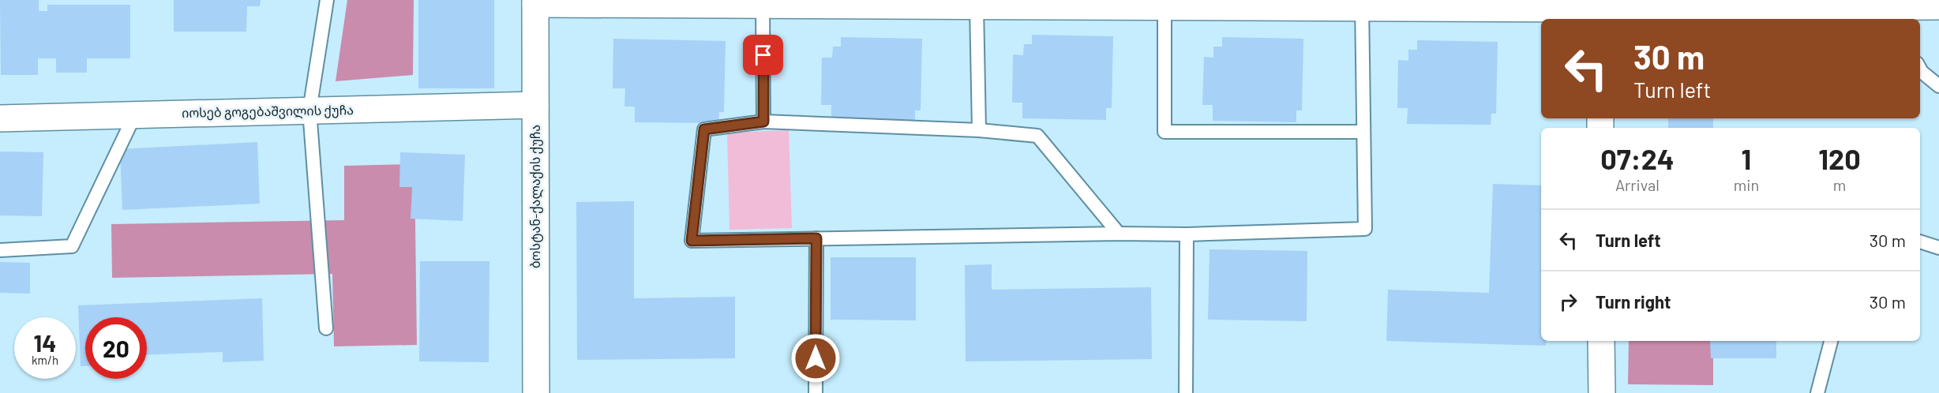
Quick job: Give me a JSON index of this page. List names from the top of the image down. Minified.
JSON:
{"streets":{"street":["იოსებ გოგებაშვილის ქუჩა","ბოსტან-ქალაქის ქუჩა"]},"crossings":[["იოსებ გოგებაშვილის ქუჩა","ბოსტან-ქალაქის ქუჩა"]],"page":{"turn":["30 m","Turn left"],"eta":["07:24","Arrival","1","min","120","m"],"list":[{"name":"Turn left","value":"30 m"},{"name":"Turn right","value":"30 m"}],"speed":"14 km/h","limit":"20"}}
